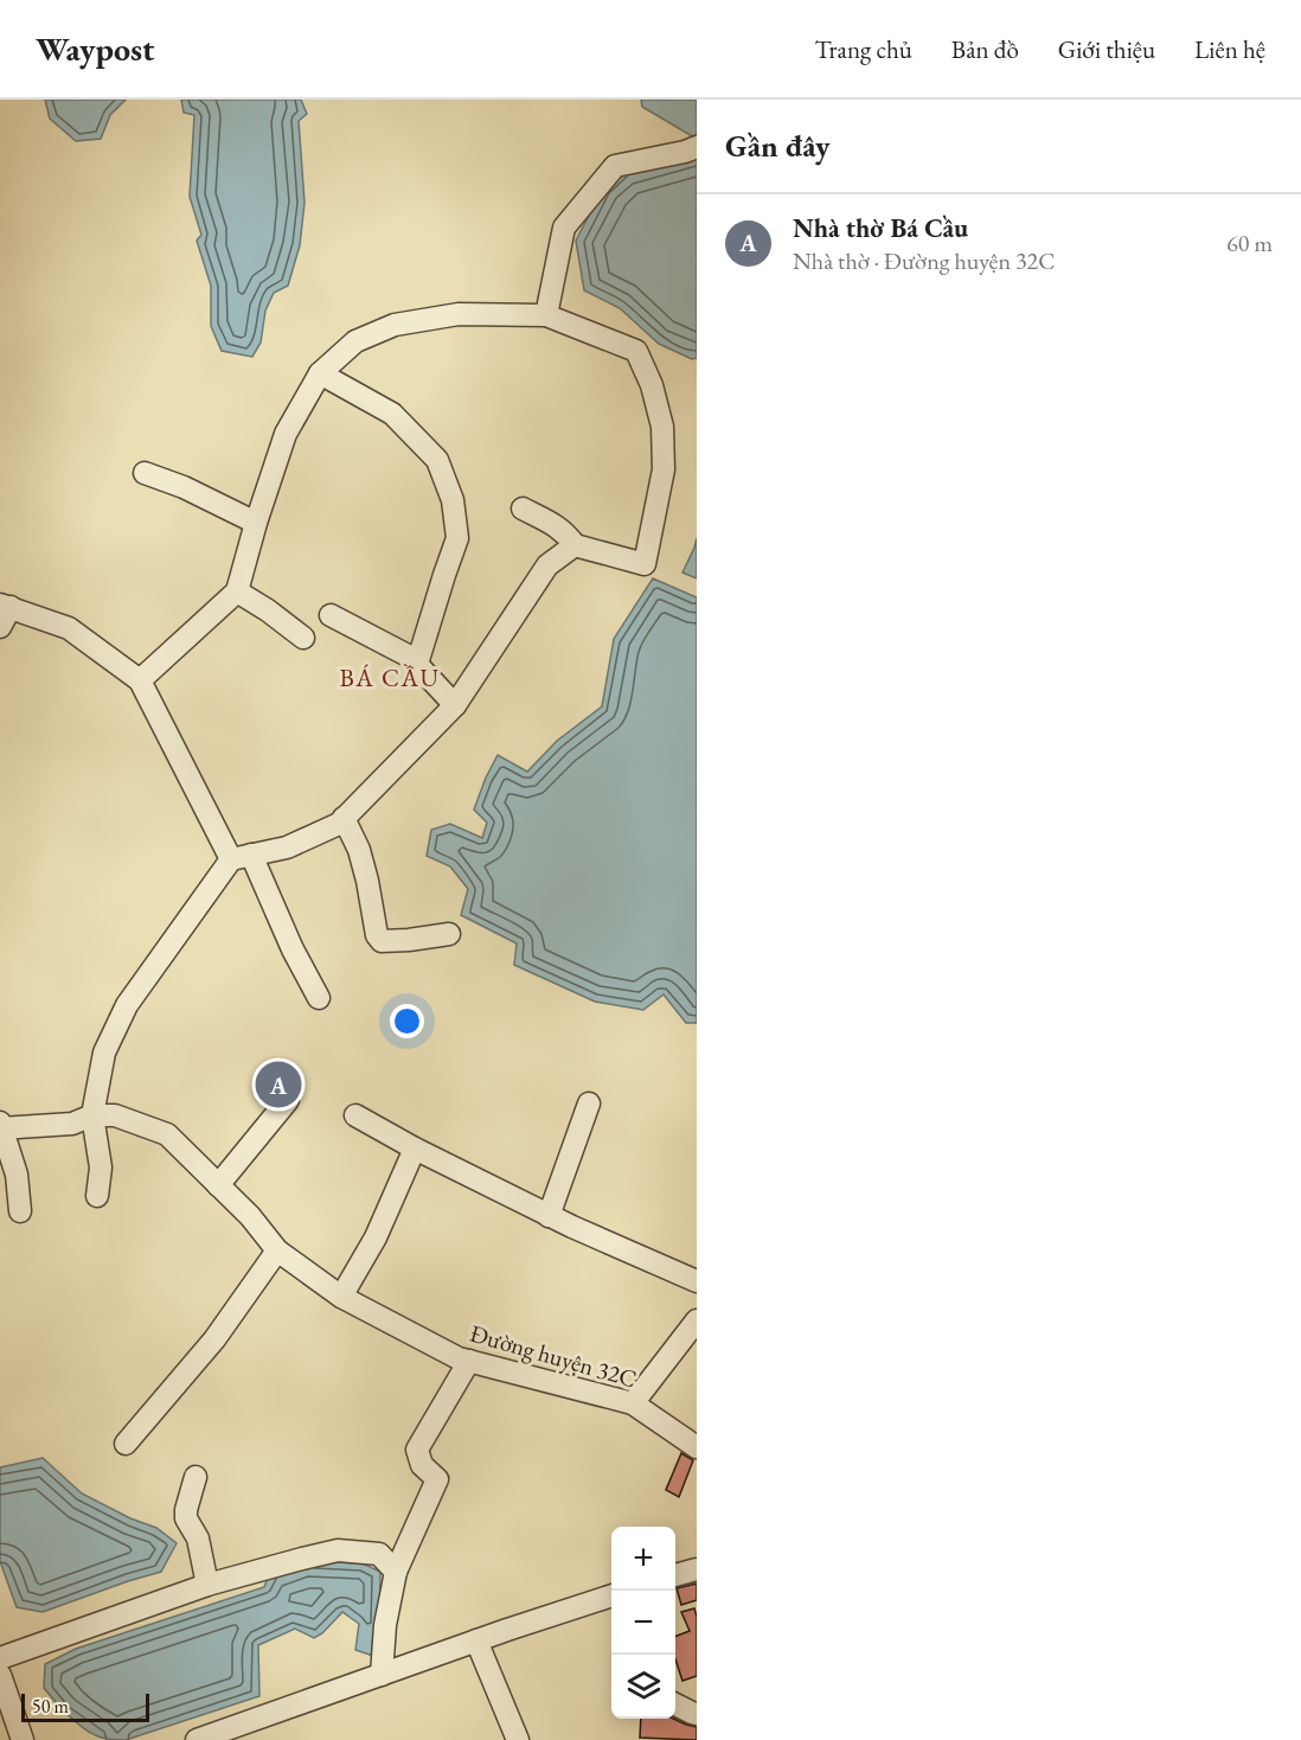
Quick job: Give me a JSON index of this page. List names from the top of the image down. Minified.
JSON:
{"streets":{"street":["Đường huyện 32C"]},"districts":["BÁ CẦU"],"scale_bar":"50 m","page":{"header":"Waypost","nav":["Trang chủ","Bản đồ","Giới thiệu","Liên hệ"],"heading":"Gần đây","list":[{"mark":"A","name":"Nhà thờ Bá Cầu","note":"Nhà thờ · Đường huyện 32C","value":"60 m"}],"pins":"A","map_buttons":["+","−"],"scale":"50 m"}}
